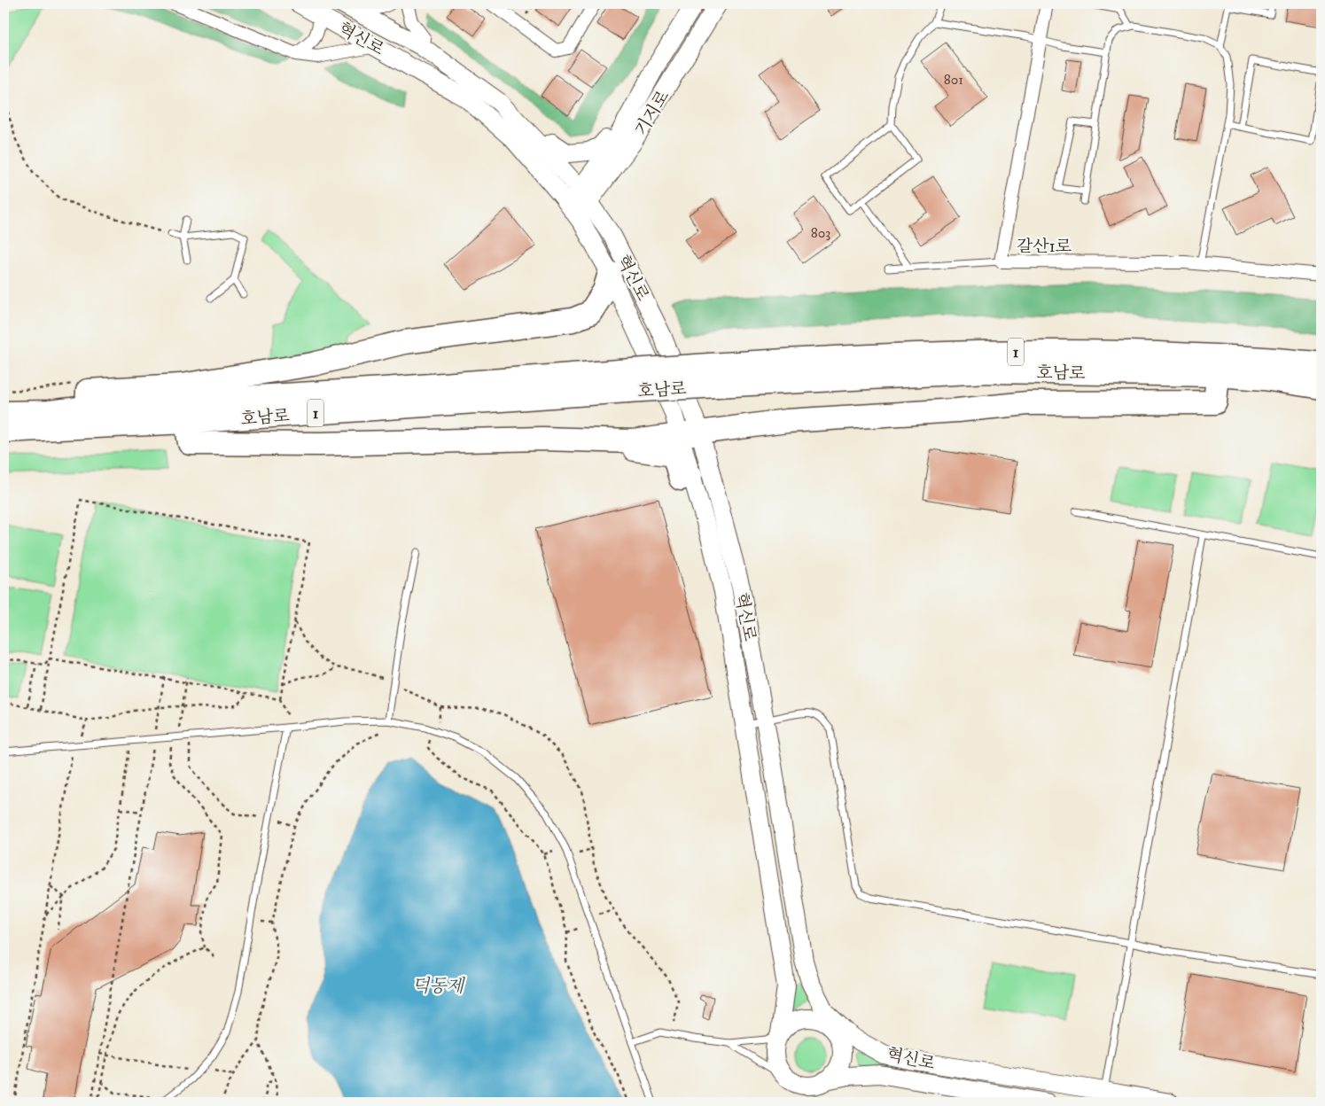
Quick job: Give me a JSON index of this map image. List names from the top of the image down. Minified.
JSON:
{"streets":{"highway":["1","호남로"],"main road":["혁신로","기지로"],"street":["갈산1로"]},"crossings":[["혁신로","기지로"]],"water":["덕동제"],"house_numbers":["801","803"]}
